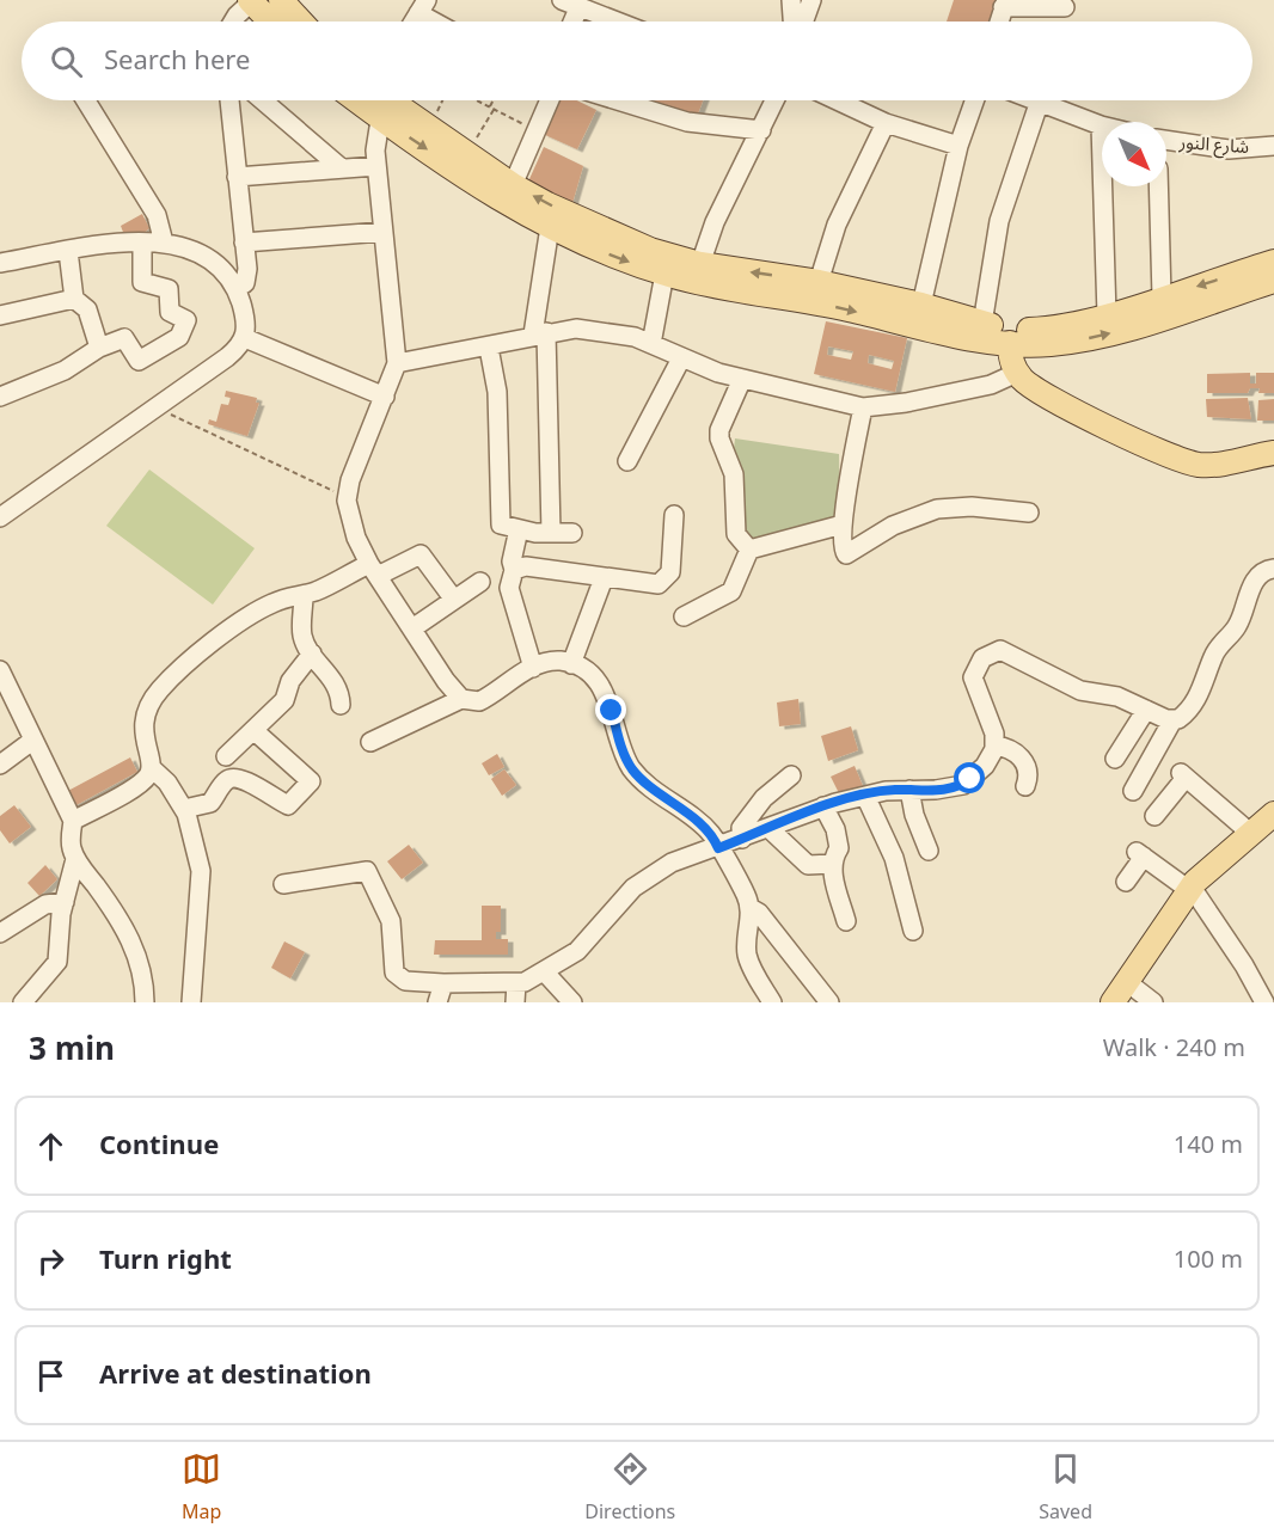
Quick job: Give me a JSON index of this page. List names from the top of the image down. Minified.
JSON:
{"streets":{"street":["شارع النور"]},"north":"bottom right","page":{"search":"Search here","heading":["3 min","Walk · 240 m"],"list":[["Continue","140 m"],["Turn right","100 m"],"Arrive at destination"],"nav":["Map","Directions","Saved"]}}
